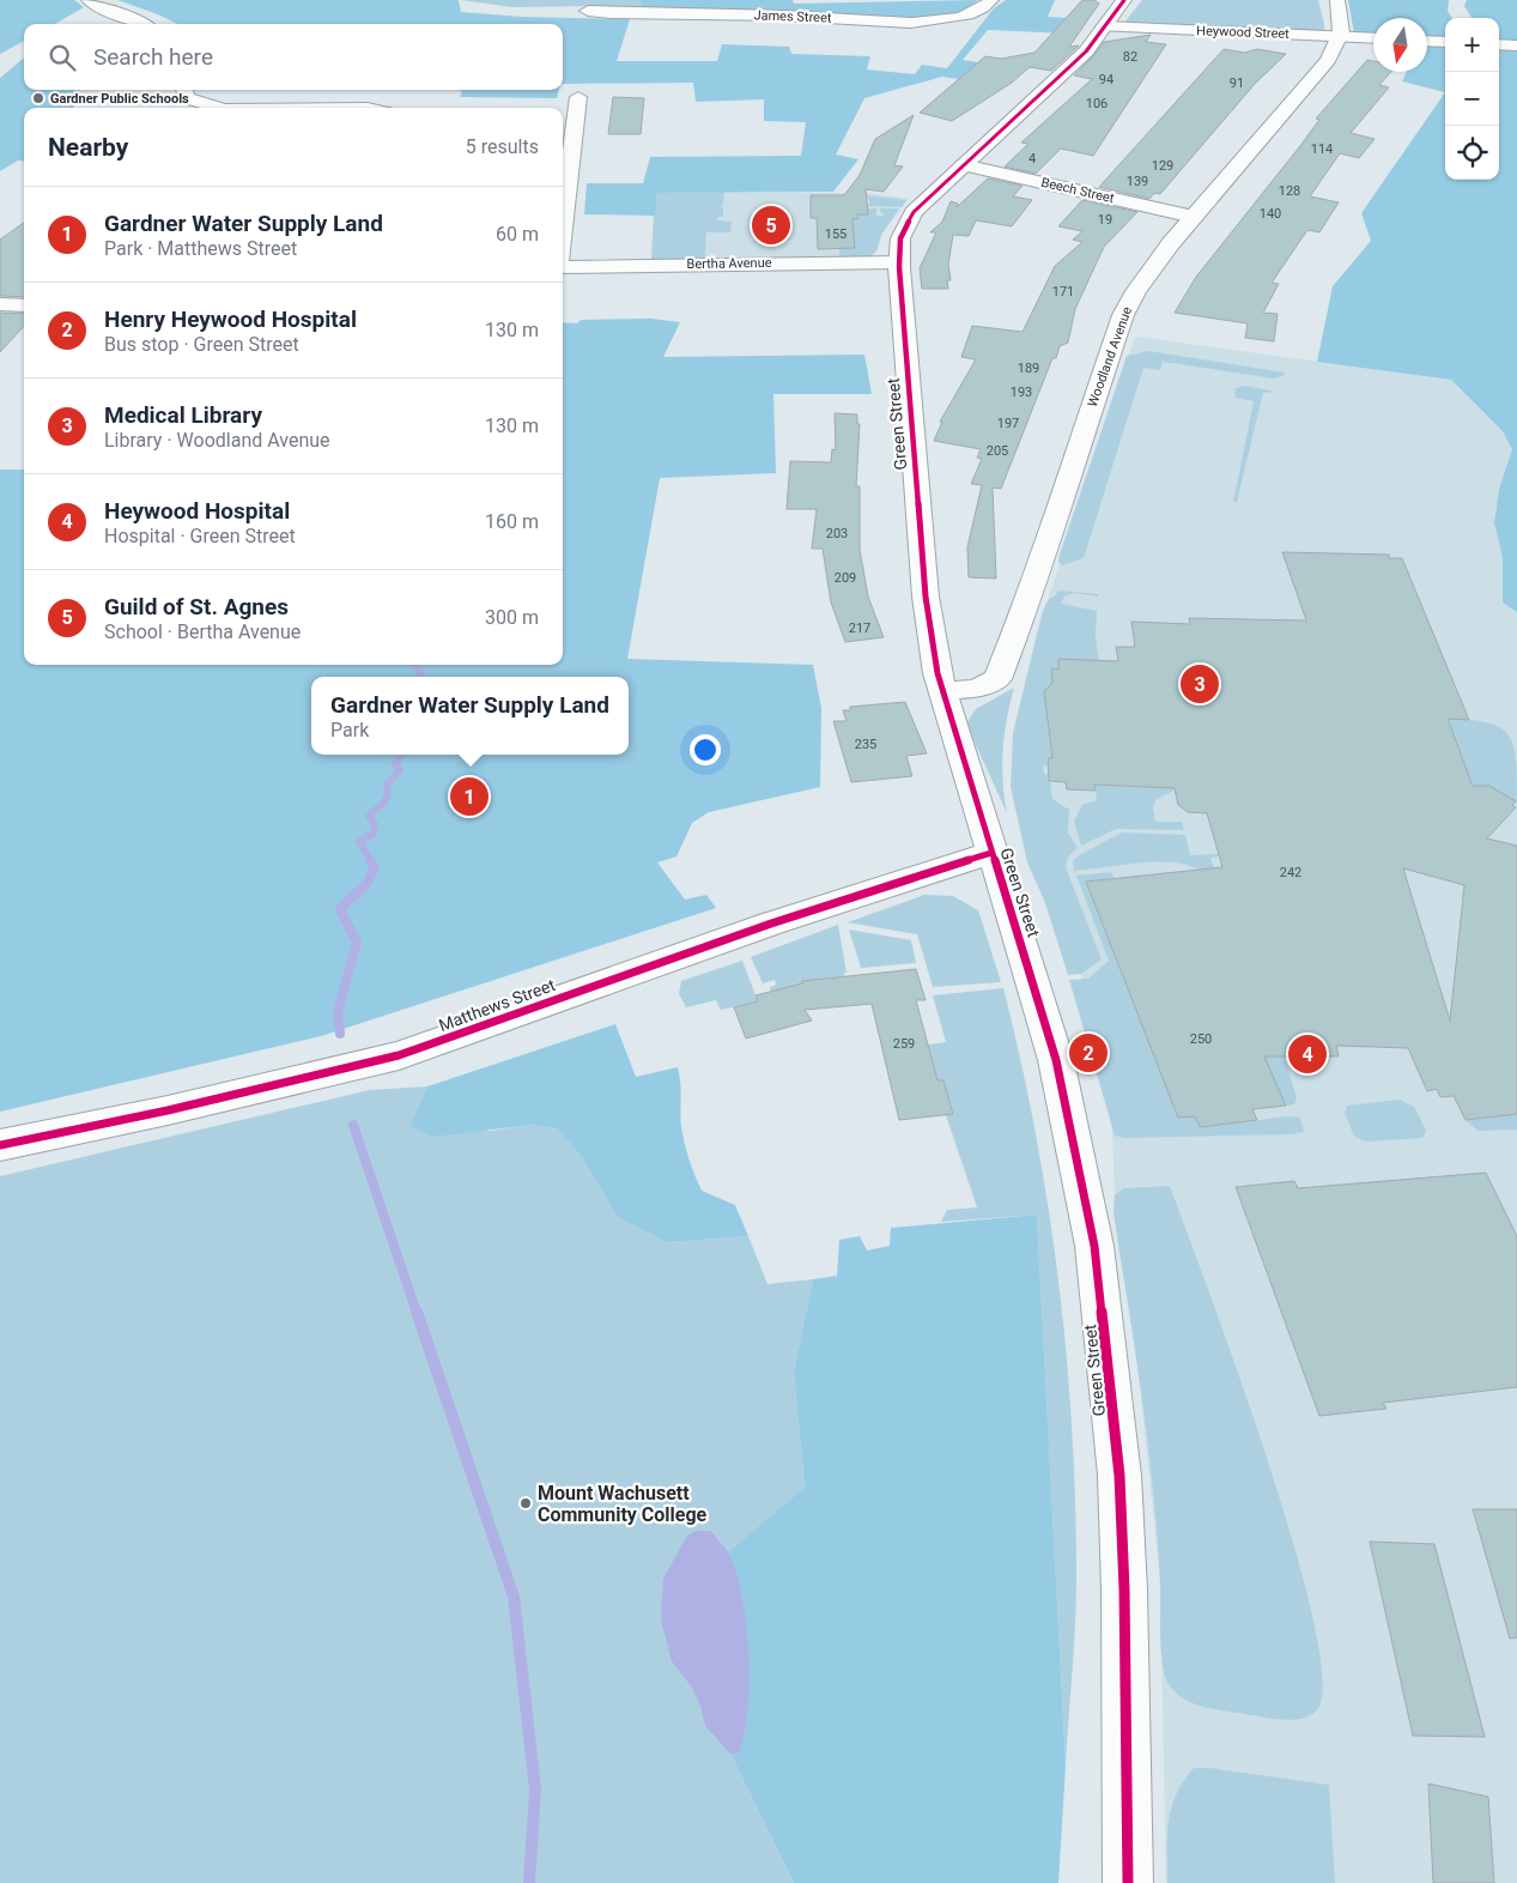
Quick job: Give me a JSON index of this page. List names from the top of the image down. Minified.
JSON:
{"streets":{"street":["James Street","Heywood Street","Beech Street","Bertha Avenue","Woodland Avenue","Green Street","Matthews Street"]},"crossings":[["Heywood Street","Woodland Avenue"],["Heywood Street","Green Street"],["Beech Street","Woodland Avenue"],["Beech Street","Green Street"],["Bertha Avenue","Green Street"],["Woodland Avenue","Green Street"],["Green Street","Matthews Street"]],"places":["Gardner Public Schools","Mount Wachusett Community College"],"house_numbers":["82","94","91","106","114","4","129","139","128","140","19","155","171","189","193","197","205","203","209","217","235","242","250","259"],"north":"bottom","page":{"map_buttons":["+","−"],"search":"Search here","heading":["Nearby","5 results"],"list":[{"mark":"1","name":"Gardner Water Supply Land","note":"Park · Matthews Street","value":"60 m"},{"mark":"2","name":"Henry Heywood Hospital","note":"Bus stop · Green Street","value":"130 m"},{"mark":"3","name":"Medical Library","note":"Library · Woodland Avenue","value":"130 m"},{"mark":"4","name":"Heywood Hospital","note":"Hospital · Green Street","value":"160 m"},{"mark":"5","name":"Guild of St. Agnes","note":"School · Bertha Avenue","value":"300 m"}],"pins":["5","3","1","2","4"],"popup":["Gardner Water Supply Land","Park"]}}
